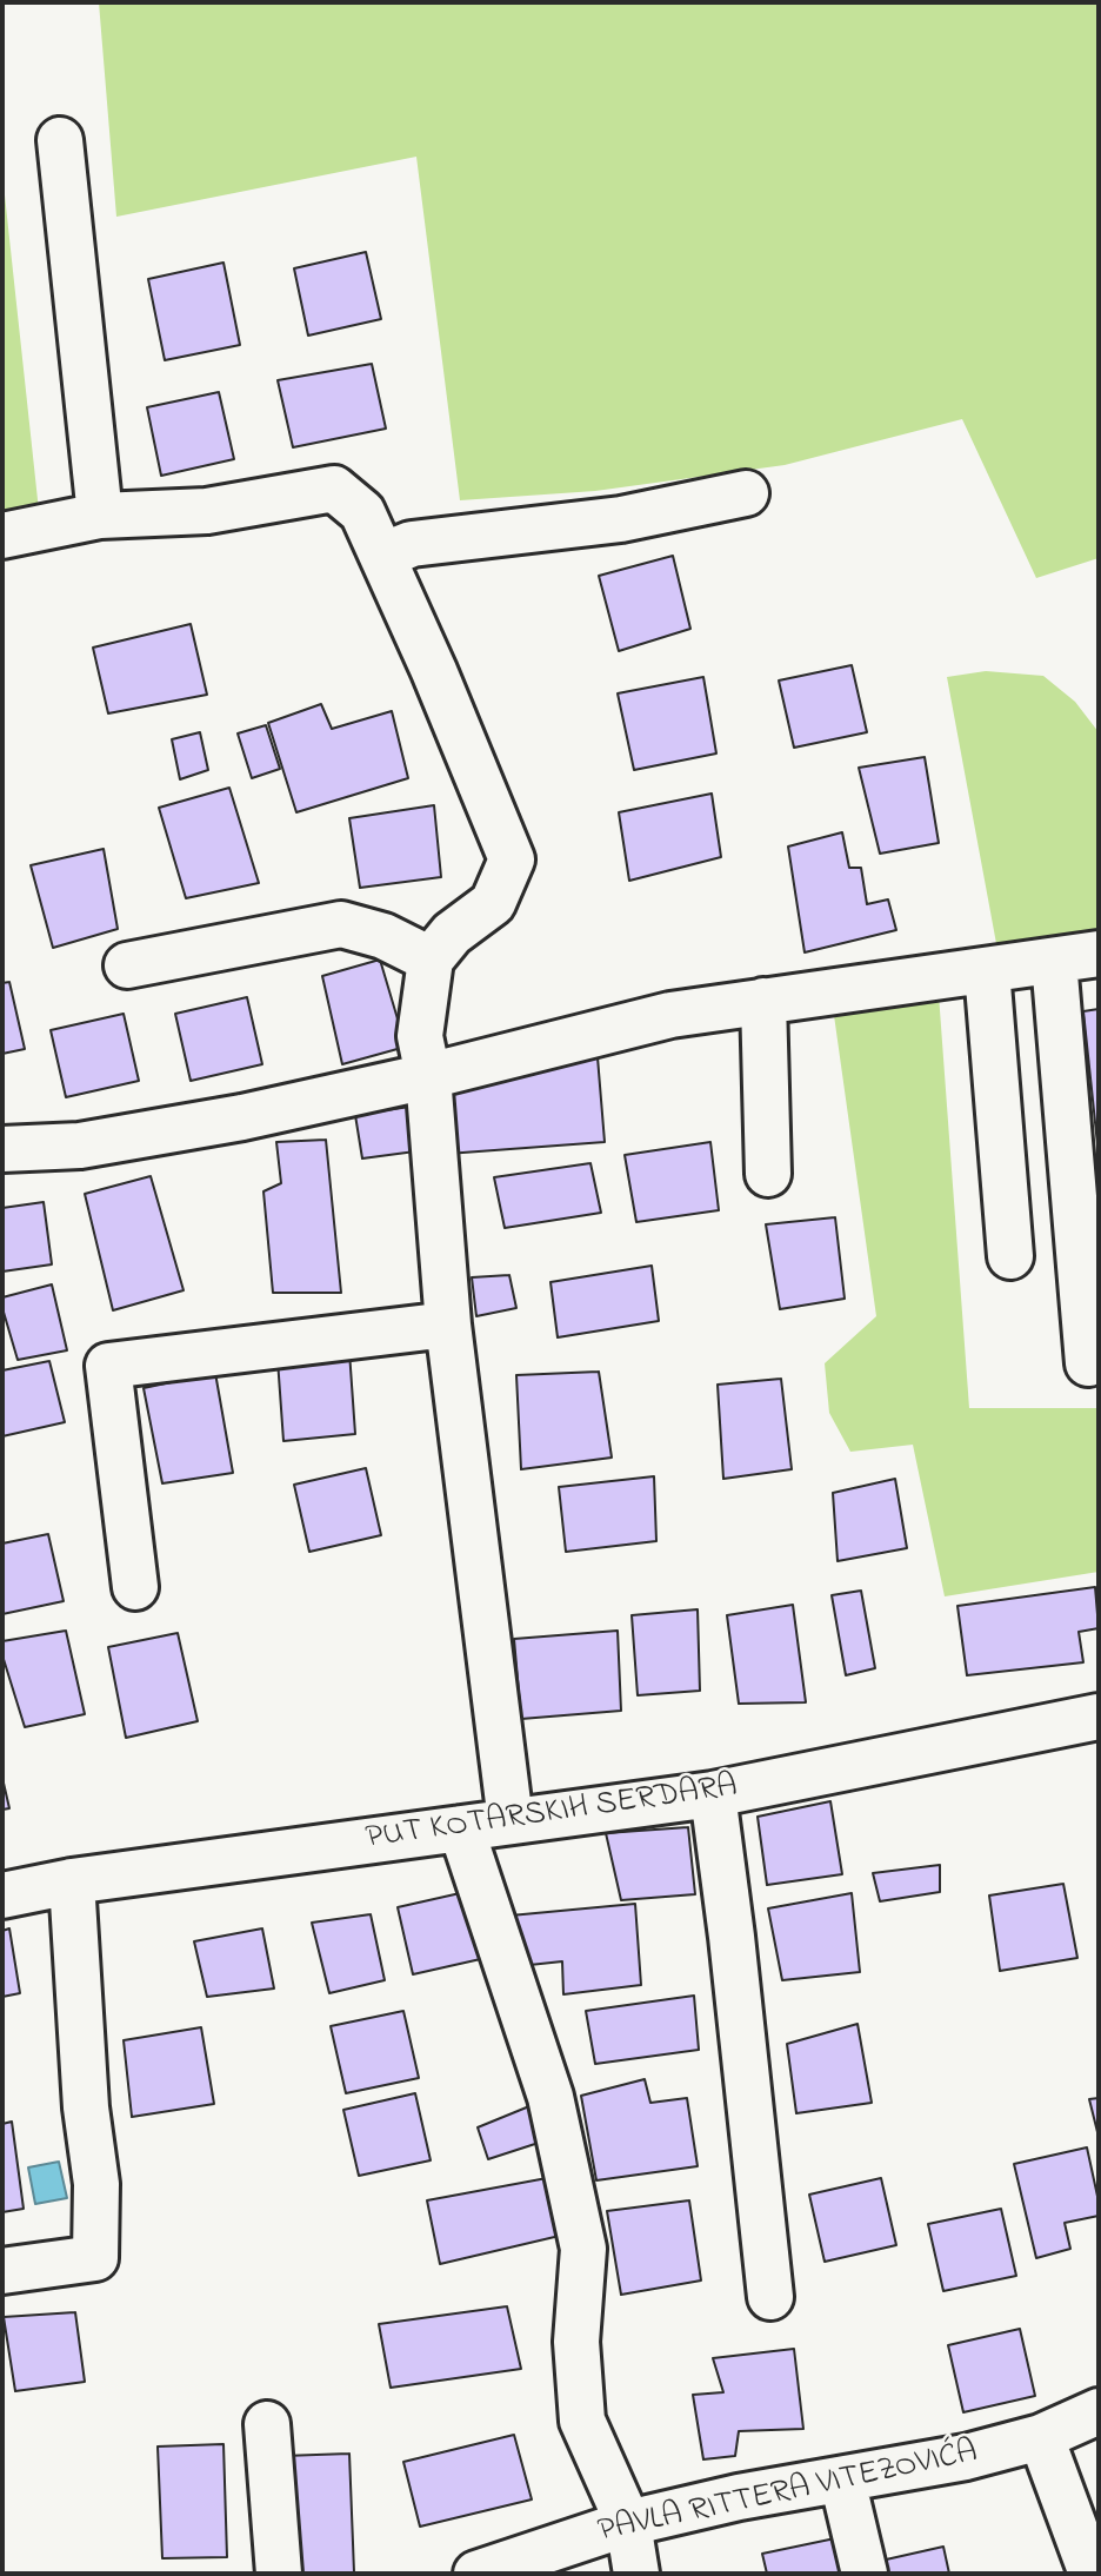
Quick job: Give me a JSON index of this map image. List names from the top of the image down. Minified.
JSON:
{"streets":{"street":["PUT KOTARSKIH SERDARA","PAVLA RITTERA VITEZOVIĆA"]}}
